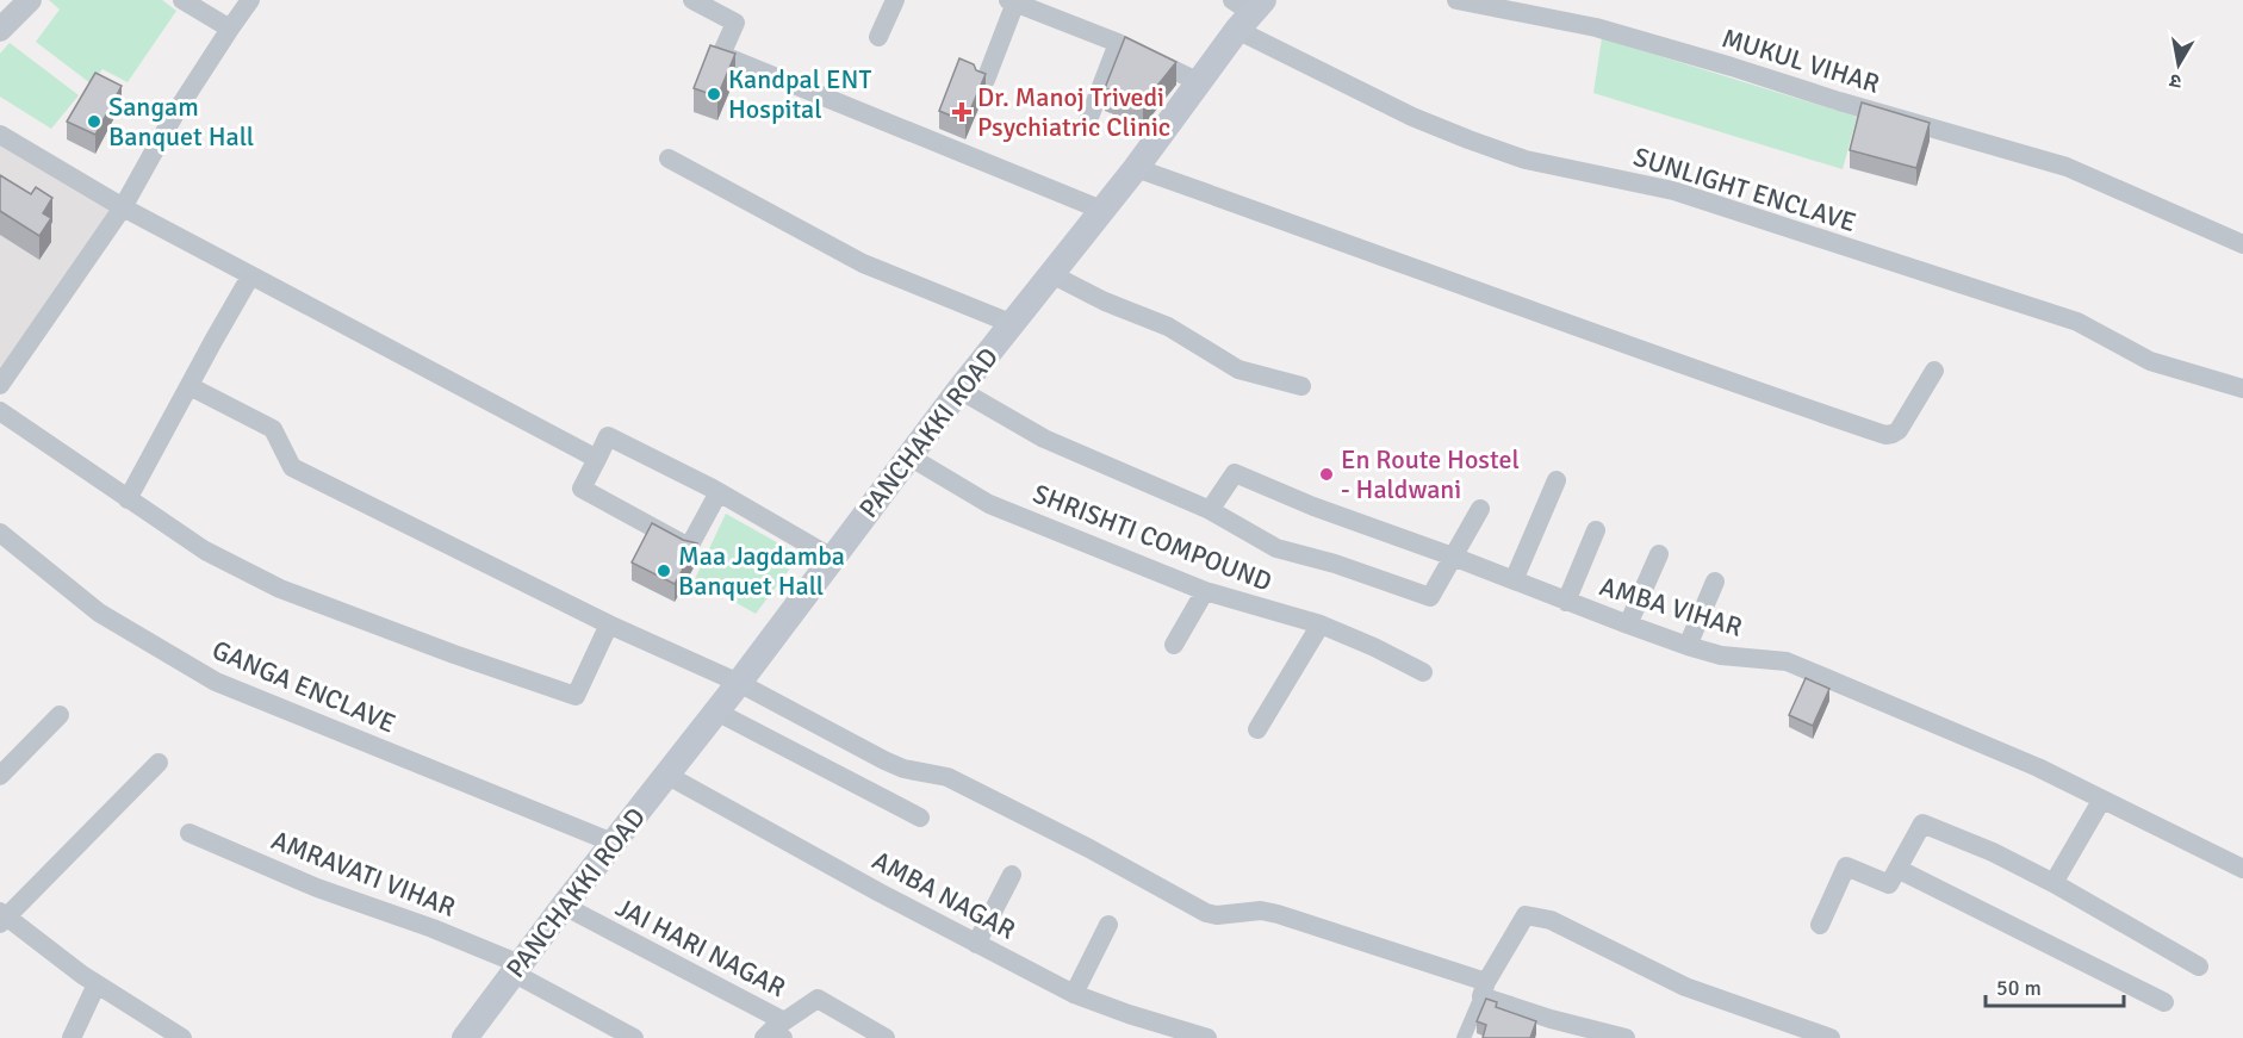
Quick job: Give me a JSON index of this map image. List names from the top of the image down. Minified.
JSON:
{"streets":{"main road":["PANCHAKKI ROAD"],"street":["MUKUL VIHAR","SUNLIGHT ENCLAVE","SHRISHTI COMPOUND","AMBA VIHAR","GANGA ENCLAVE","AMRAVATI VIHAR","AMBA NAGAR","JAI HARI NAGAR"]},"crossings":[["SUNLIGHT ENCLAVE","PANCHAKKI ROAD"],["PANCHAKKI ROAD","SHRISHTI COMPOUND"],["PANCHAKKI ROAD","GANGA ENCLAVE"],["PANCHAKKI ROAD","AMRAVATI VIHAR"],["PANCHAKKI ROAD","AMBA NAGAR"],["PANCHAKKI ROAD","JAI HARI NAGAR"]],"places":{"other":["Kandpal ENT Hospital","Sangam Banquet Hall","En Route Hostel - Haldwani","Maa Jagdamba Banquet Hall"],"health":["Dr. Manoj Trivedi Psychiatric Clinic"]},"scale_bar":"50 m","north":"bottom"}
